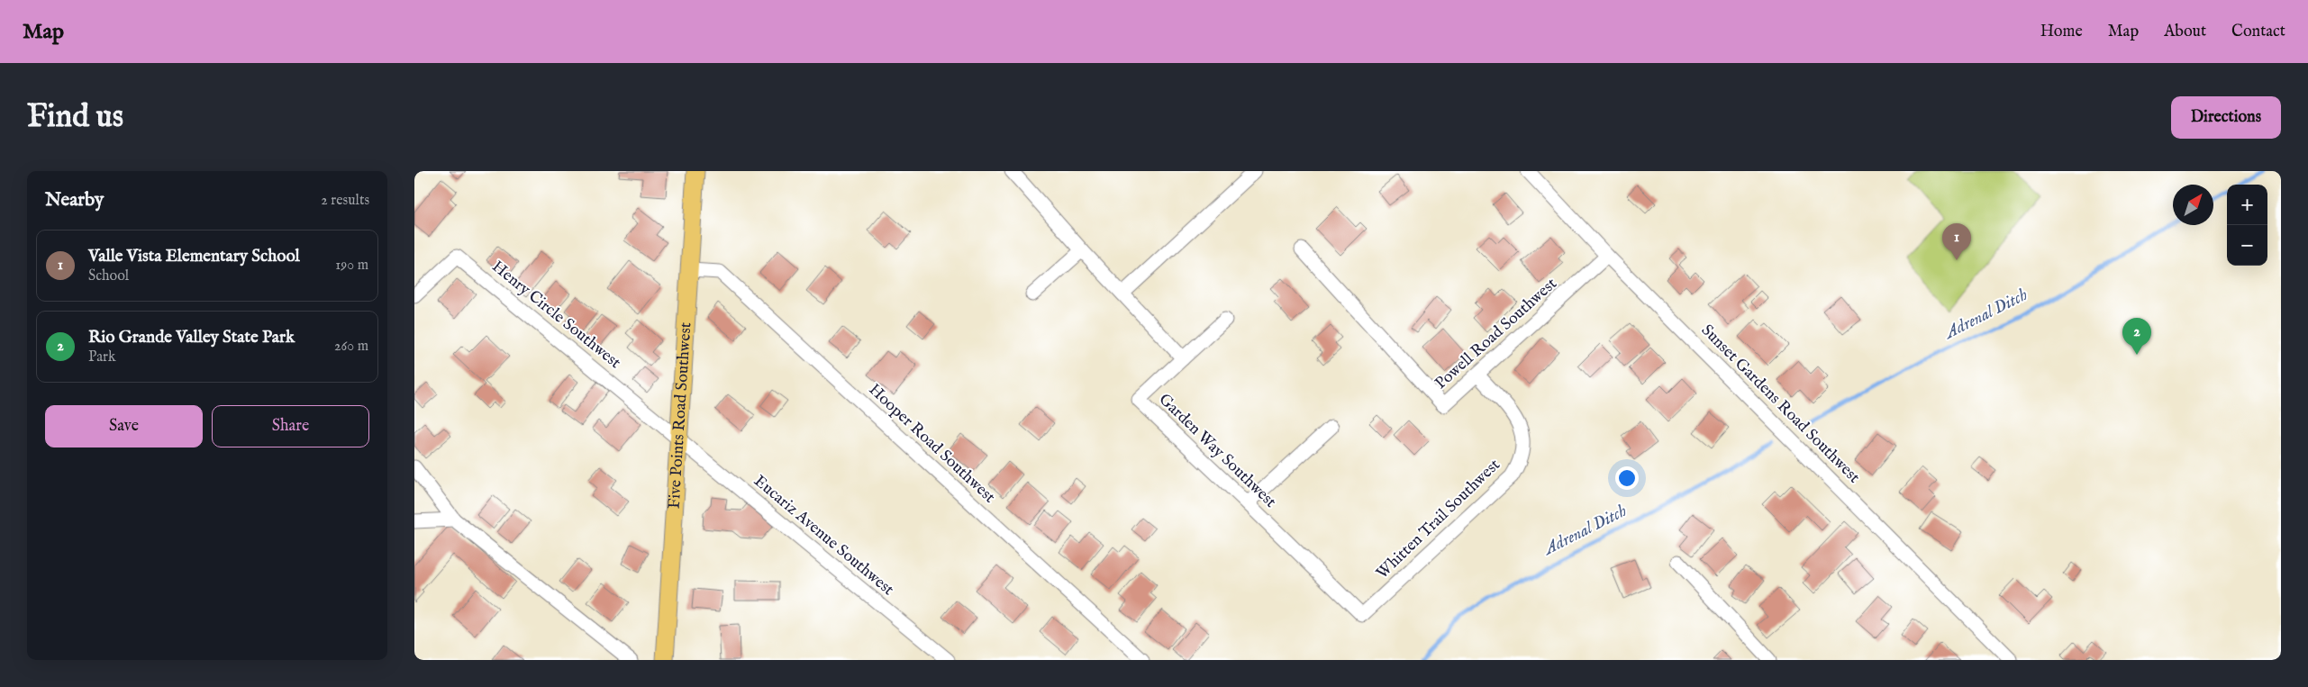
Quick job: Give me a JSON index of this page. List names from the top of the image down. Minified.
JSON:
{"streets":{"main road":["Five Points Road Southwest"],"street":["Henry Circle Southwest","Powell Road Southwest","Sunset Gardens Road Southwest","Hooper Road Southwest","Garden Way Southwest","Whitten Trail Southwest","Eucariz Avenue Southwest"]},"crossings":[["Henry Circle Southwest","Five Points Road Southwest"],["Henry Circle Southwest","Eucariz Avenue Southwest"],["Powell Road Southwest","Sunset Gardens Road Southwest"],["Powell Road Southwest","Whitten Trail Southwest"],["Five Points Road Southwest","Hooper Road Southwest"],["Five Points Road Southwest","Eucariz Avenue Southwest"],["Garden Way Southwest","Whitten Trail Southwest"]],"water":["Adrenal Ditch"],"north":"top right","page":{"header":"Map","nav":["Home","Map","About","Contact"],"buttons":["Directions",["Save","Share"]],"title":"Find us","heading":["Nearby","2 results"],"map_buttons":["+","−"],"pins":["1","2"],"list":[{"mark":"1","name":"Valle Vista Elementary School","note":"School","value":"190 m"},{"mark":"2","name":"Rio Grande Valley State Park","note":"Park","value":"260 m"}]}}
